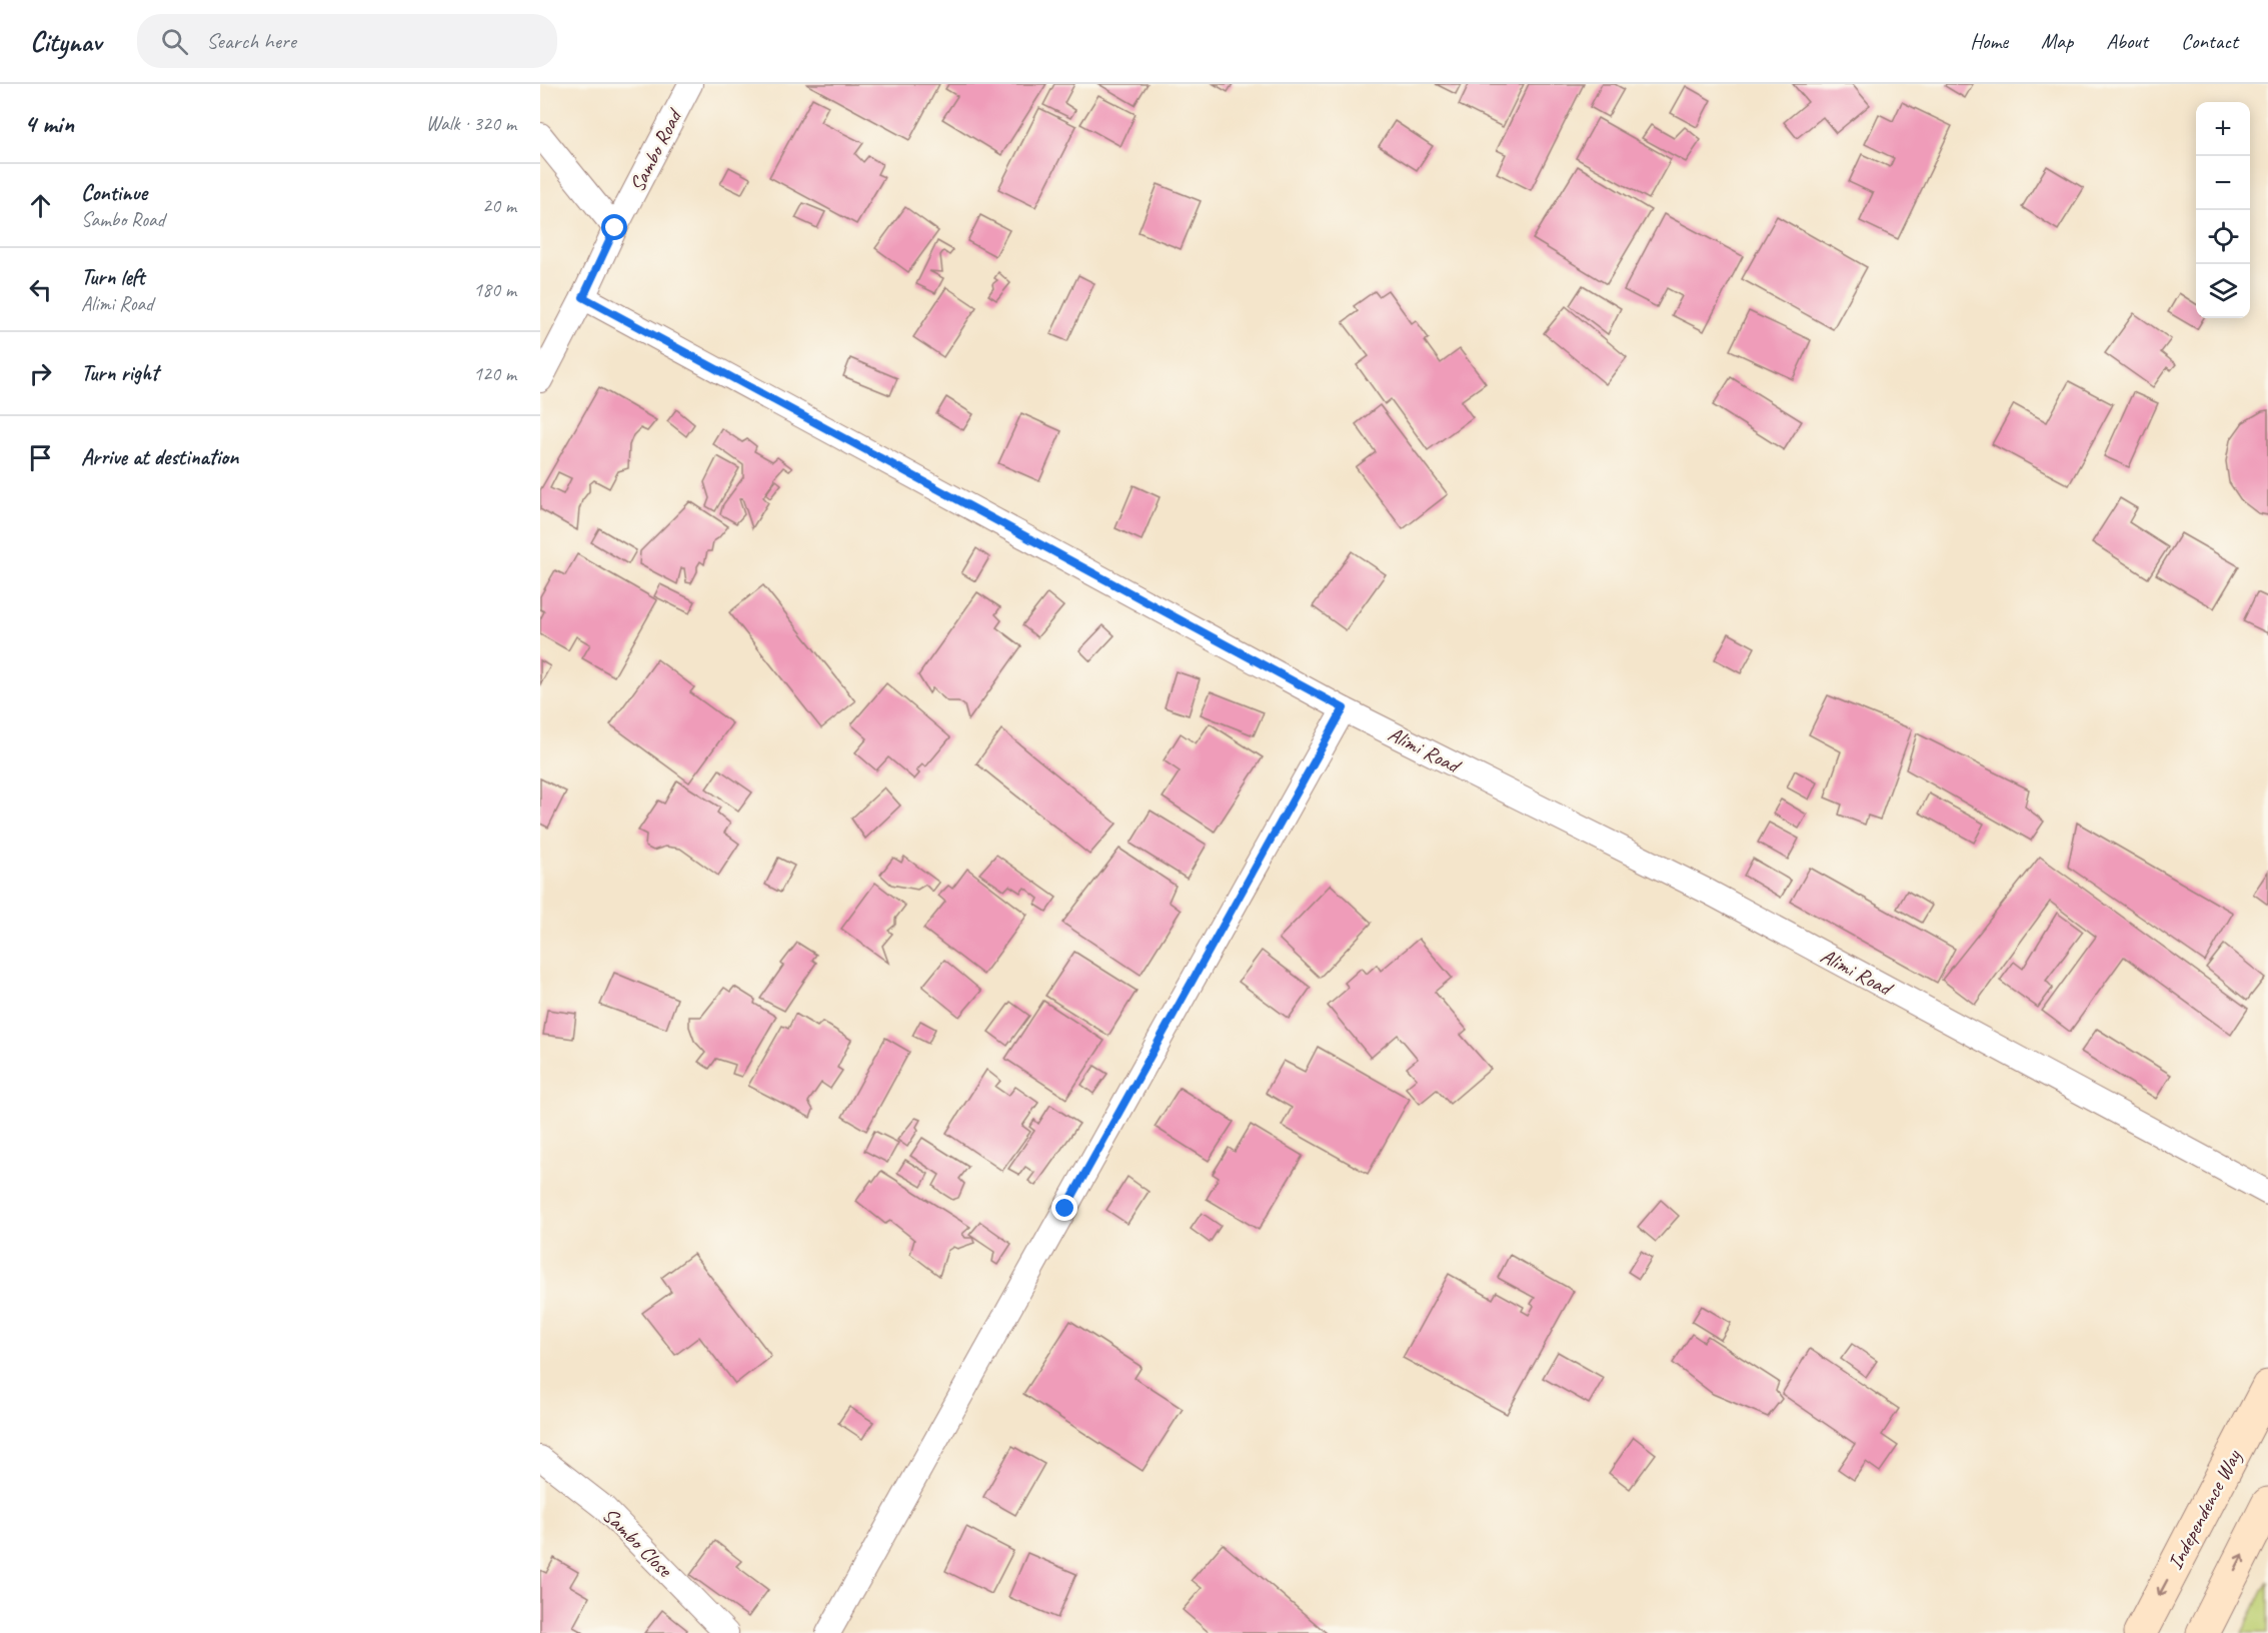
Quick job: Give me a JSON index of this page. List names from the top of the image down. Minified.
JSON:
{"streets":{"main road":["Independence Way"],"street":["Sambo Road","Alimi Road","Sambo Close"]},"crossings":[["Sambo Road","Alimi Road"]],"page":{"header":"Citynav","search":"Search here","nav":["Home","Map","About","Contact"],"heading":["4 min","Walk · 320 m"],"map_buttons":["+","−"],"list":[["Continue","Sambo Road","20 m"],["Turn left","Alimi Road","180 m"],["Turn right","120 m"],"Arrive at destination"]}}
